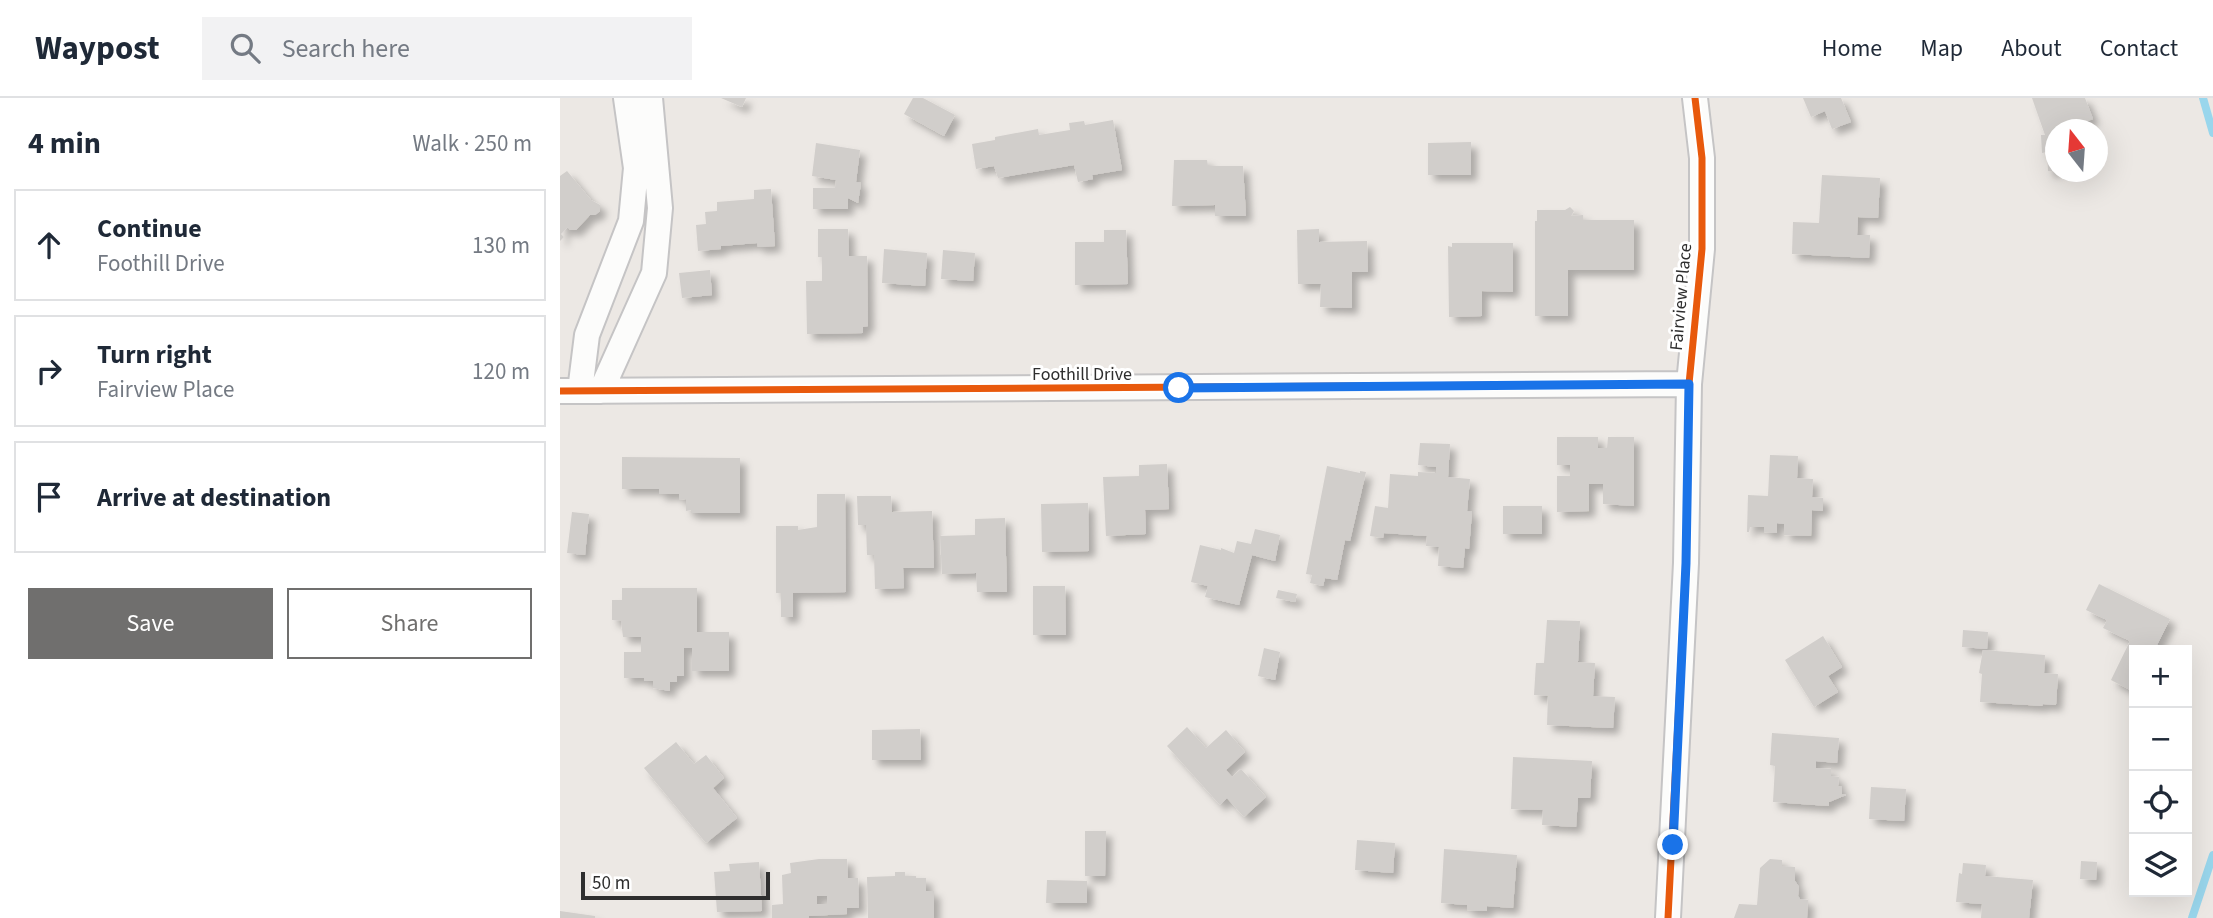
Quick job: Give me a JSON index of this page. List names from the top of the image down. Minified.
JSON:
{"streets":{"street":["Fairview Place","Foothill Drive"]},"crossings":[["Fairview Place","Foothill Drive"]],"scale_bar":"50 m","north":"top","page":{"header":"Waypost","search":"Search here","nav":["Home","Map","About","Contact"],"heading":["4 min","Walk · 250 m"],"list":[["Continue","Foothill Drive","130 m"],["Turn right","Fairview Place","120 m"],"Arrive at destination"],"buttons":["Save","Share"],"map_buttons":["+","−"],"scale":"50 m"}}
